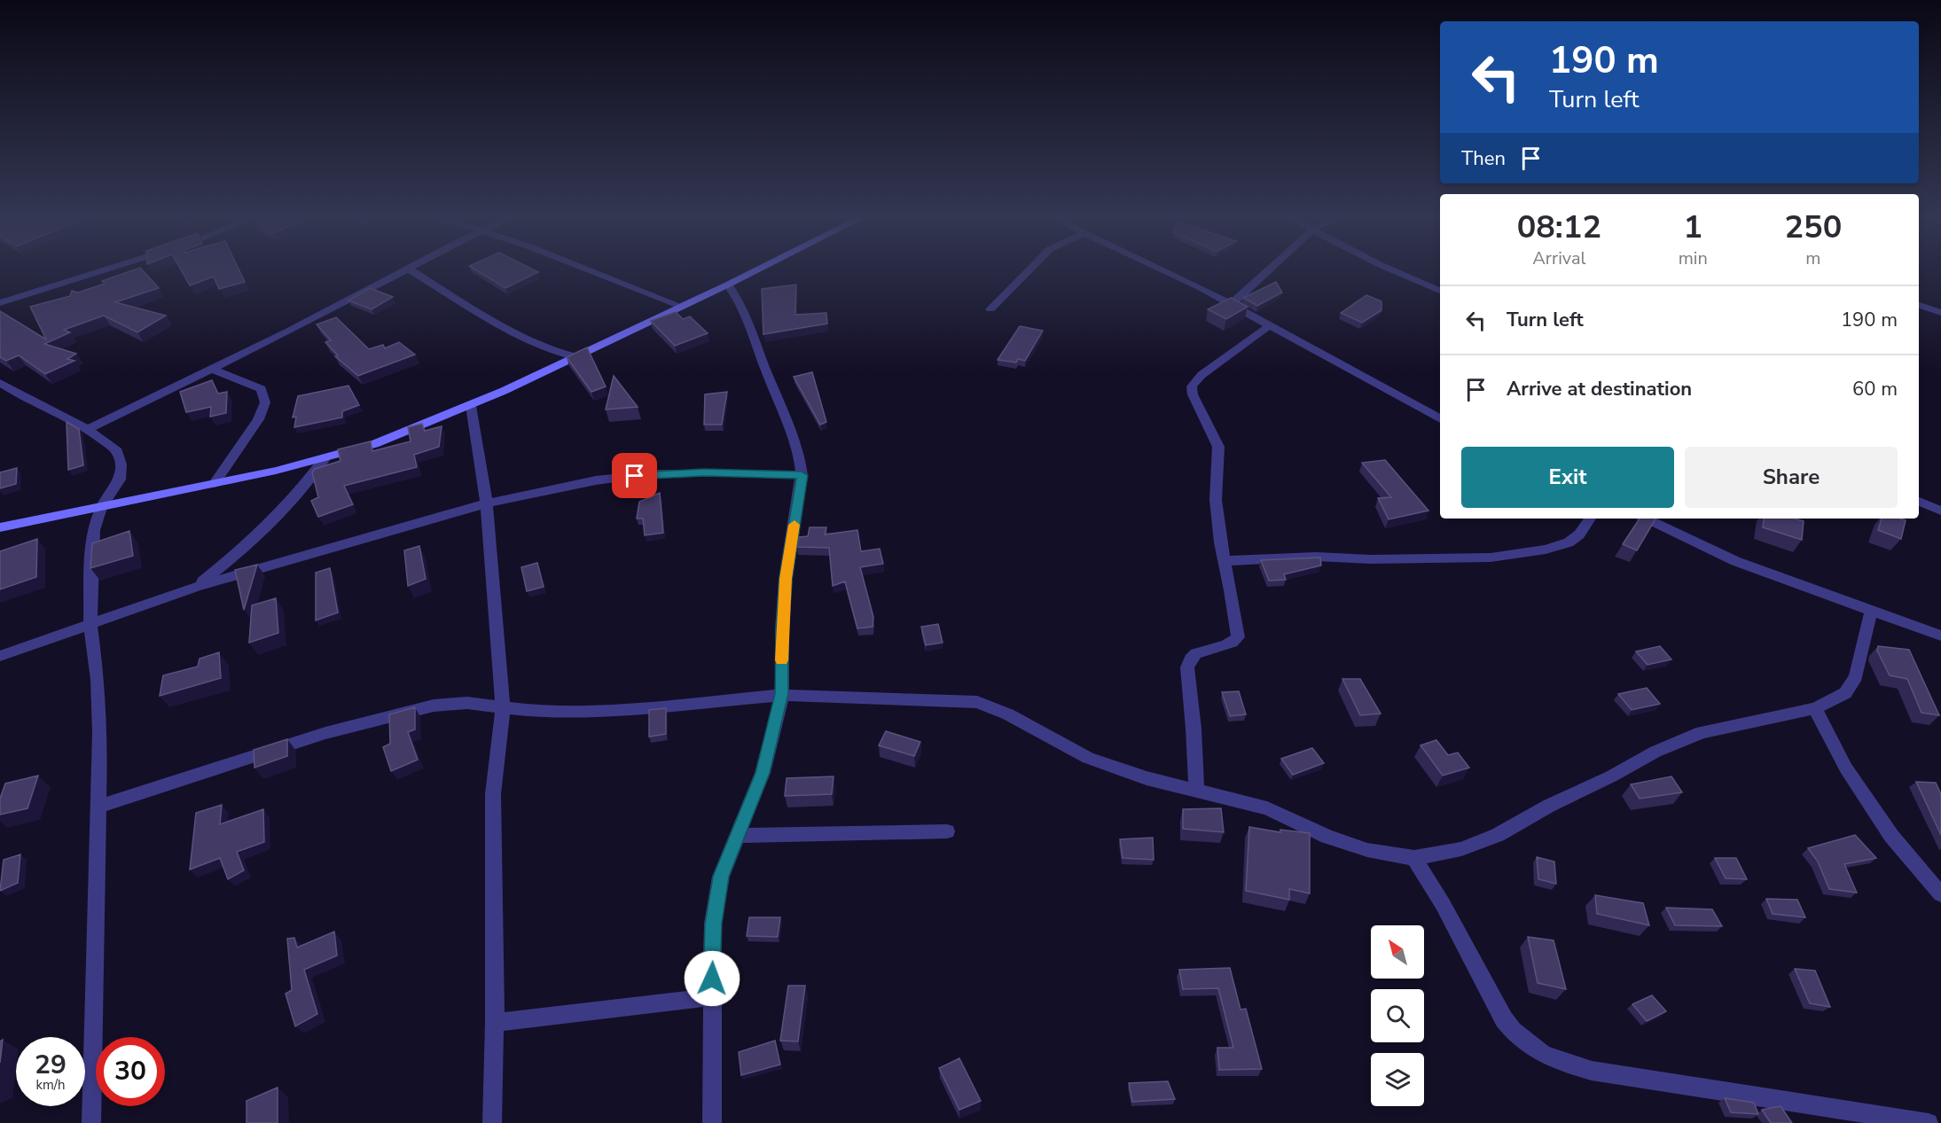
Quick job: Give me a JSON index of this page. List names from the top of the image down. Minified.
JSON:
{"north":"top left","page":{"turn":["190 m","Turn left"],"then":"Then","eta":["08:12","Arrival","1","min","250","m"],"list":[{"name":"Turn left","value":"190 m"},{"name":"Arrive at destination","value":"60 m"}],"buttons":["Exit","Share"],"speed":"29 km/h","limit":"30"}}
